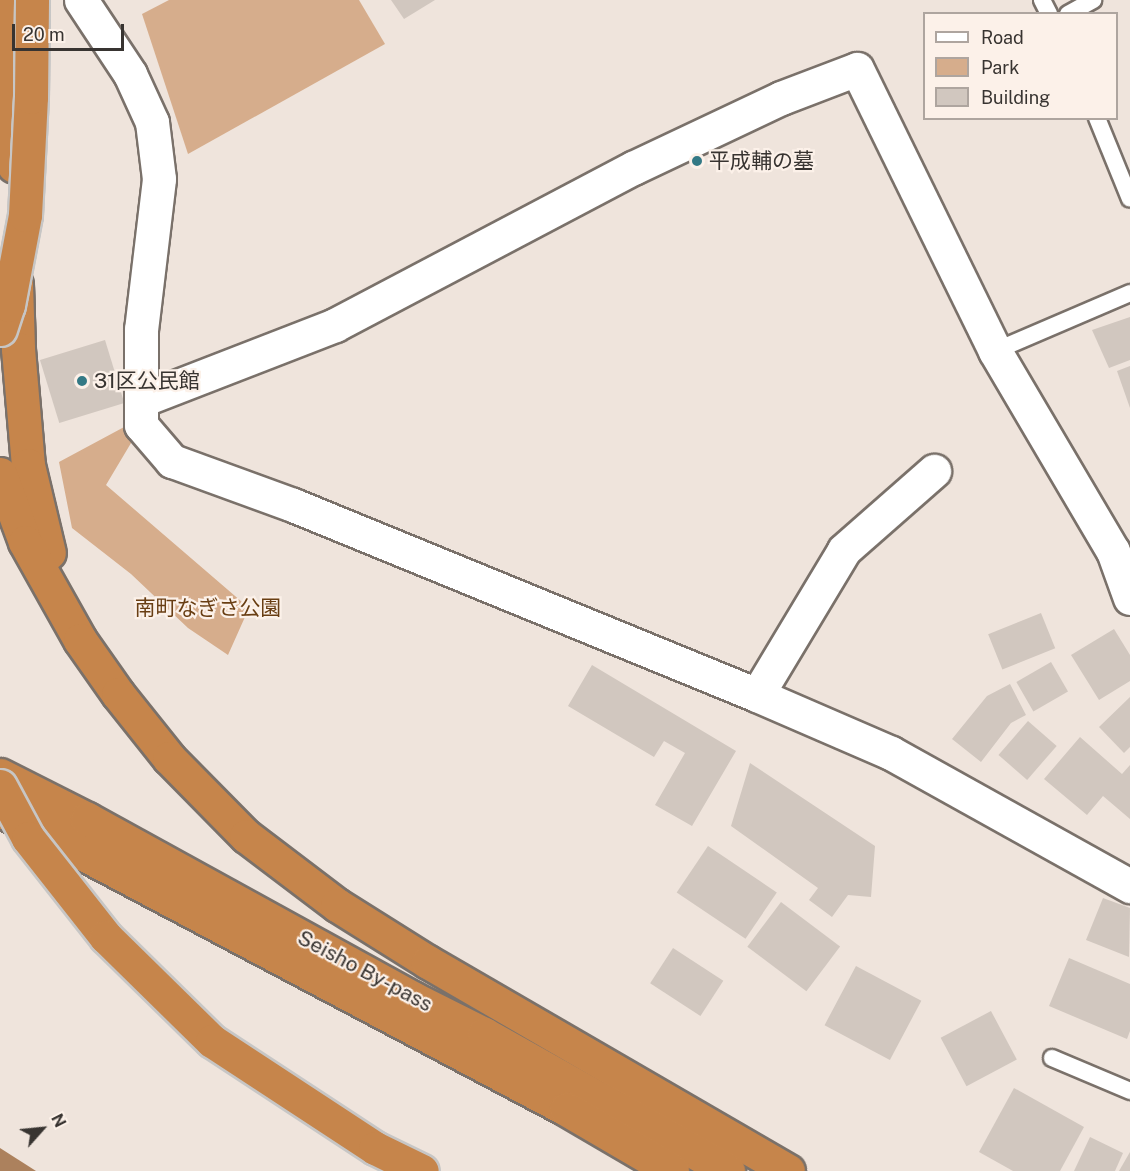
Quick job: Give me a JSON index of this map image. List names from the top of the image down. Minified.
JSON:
{"streets":{"highway":["Seisho By-pass"]},"parks":["南町なぎさ公園"],"places":["平成輔の墓","31区公民館"],"legend":["Road","Park","Building"],"scale_bar":"20 m","north":"top right"}
